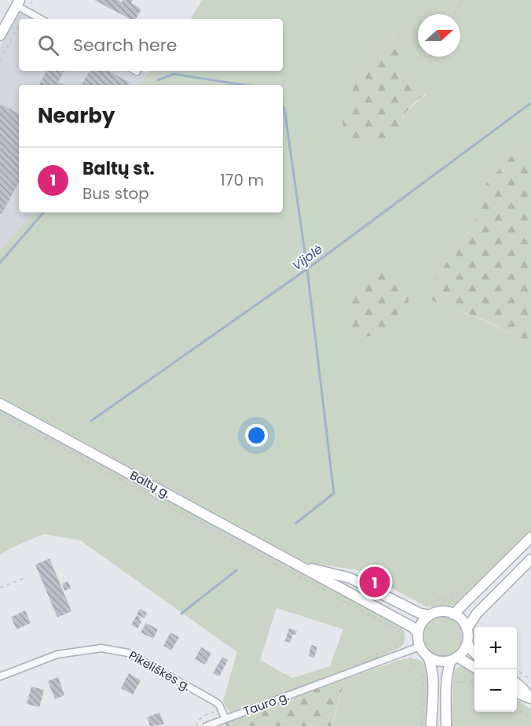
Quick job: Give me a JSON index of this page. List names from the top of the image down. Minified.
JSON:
{"streets":{"main road":["Baltų g."],"street":["Pikeliškės g.","Tauro g."]},"crossings":[["Baltų g.","Tauro g."],["Pikeliškės g.","Tauro g."]],"water":["Vijolė"],"north":"right","page":{"search":"Search here","heading":"Nearby","list":[{"mark":"1","name":"Baltų st.","note":"Bus stop","value":"170 m"}],"pins":"1","map_buttons":["+","−"]}}
